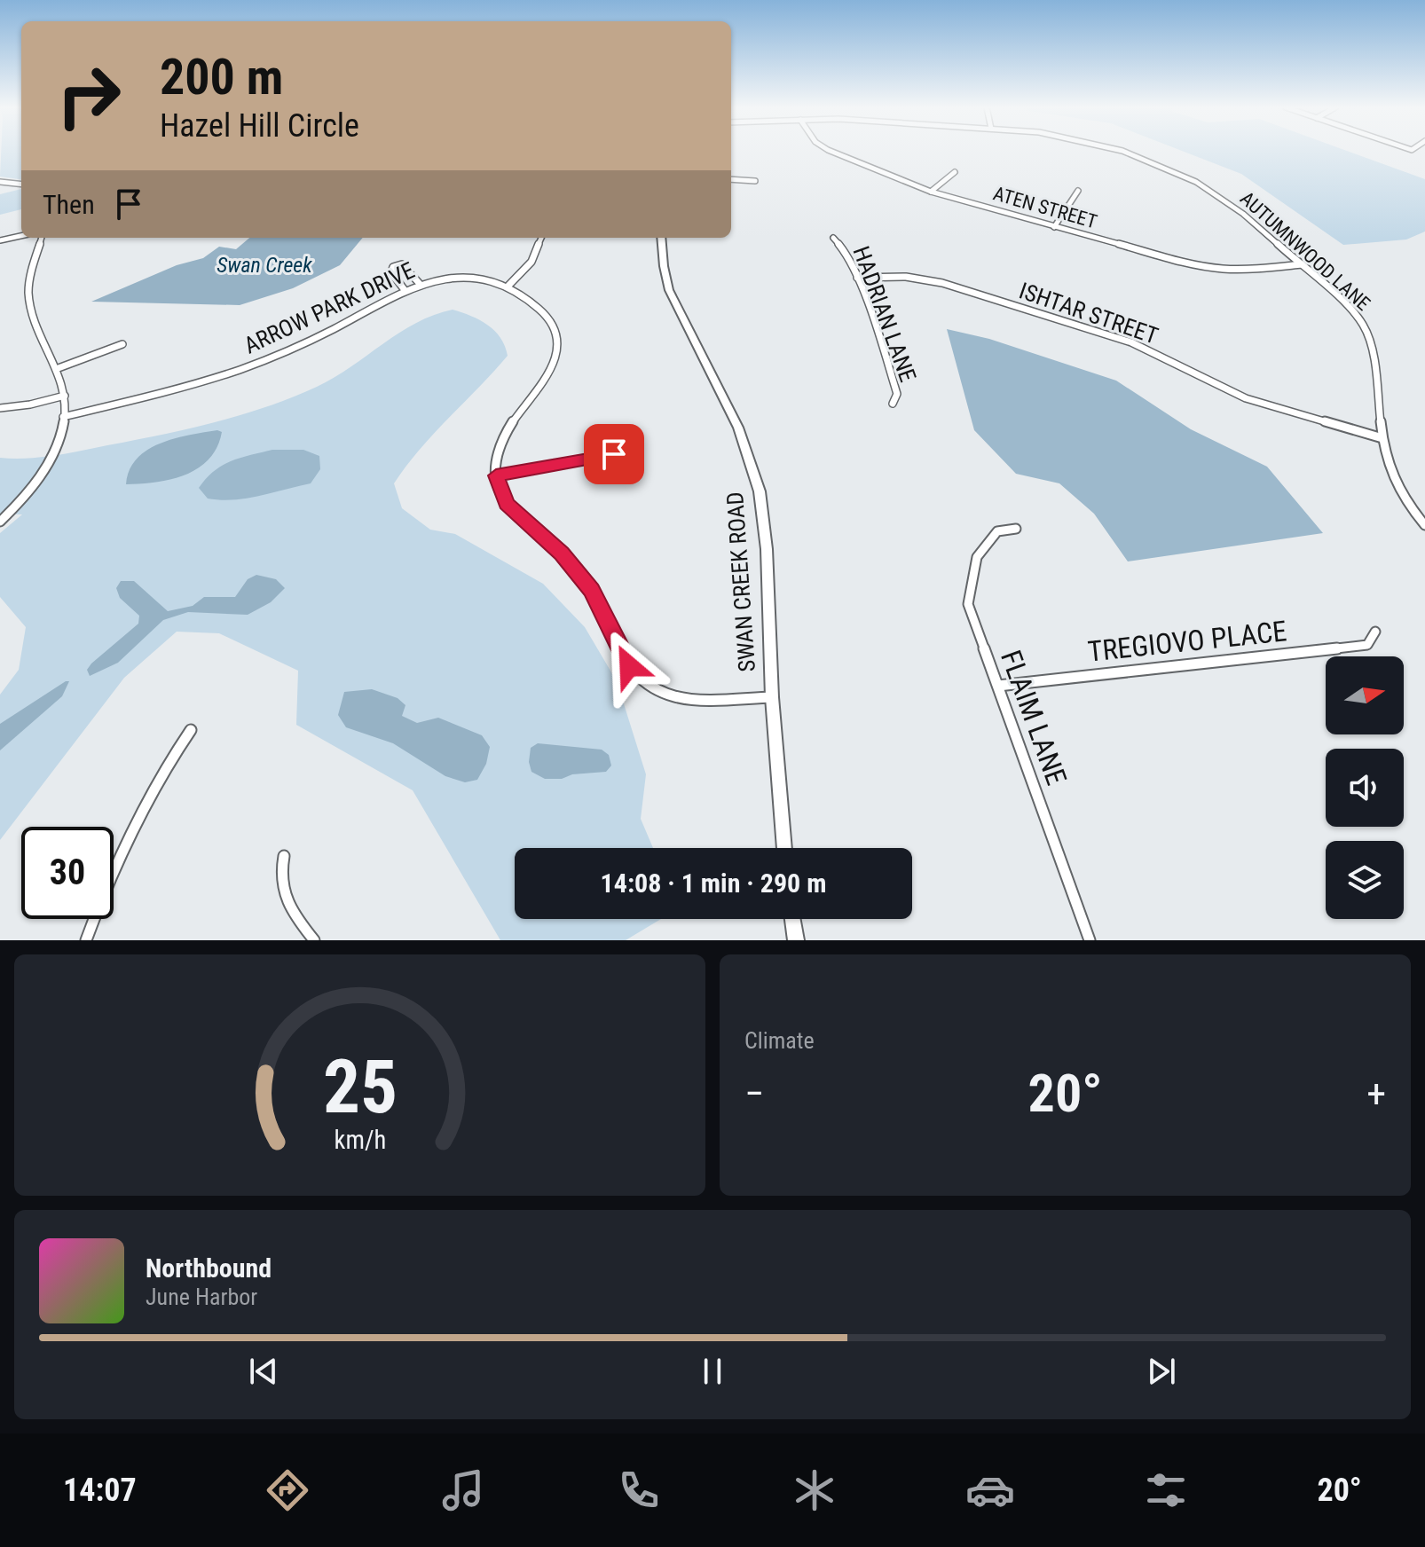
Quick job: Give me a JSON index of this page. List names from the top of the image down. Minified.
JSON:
{"streets":{"street":["ATEN STREET","AUTUMNWOOD LANE","ARROW PARK DRIVE","ISHTAR STREET","HADRIAN LANE","SWAN CREEK ROAD","TREGIOVO PLACE","FLAIM LANE"]},"crossings":[["ATEN STREET","AUTUMNWOOD LANE"],["AUTUMNWOOD LANE","ISHTAR STREET"],["ISHTAR STREET","HADRIAN LANE"],["TREGIOVO PLACE","FLAIM LANE"]],"water":["Swan Creek"],"north":"right","page":{"turn":["200 m","Hazel Hill Circle"],"then":"Then","limit":"30","trip":"14:08 · 1 min · 290 m","tile":"Climate","heat":["−","20°","+"],"song":["Northbound","June Harbor"],"tabs":["14:07","20°"],"gauge":["25","km/h"]}}
